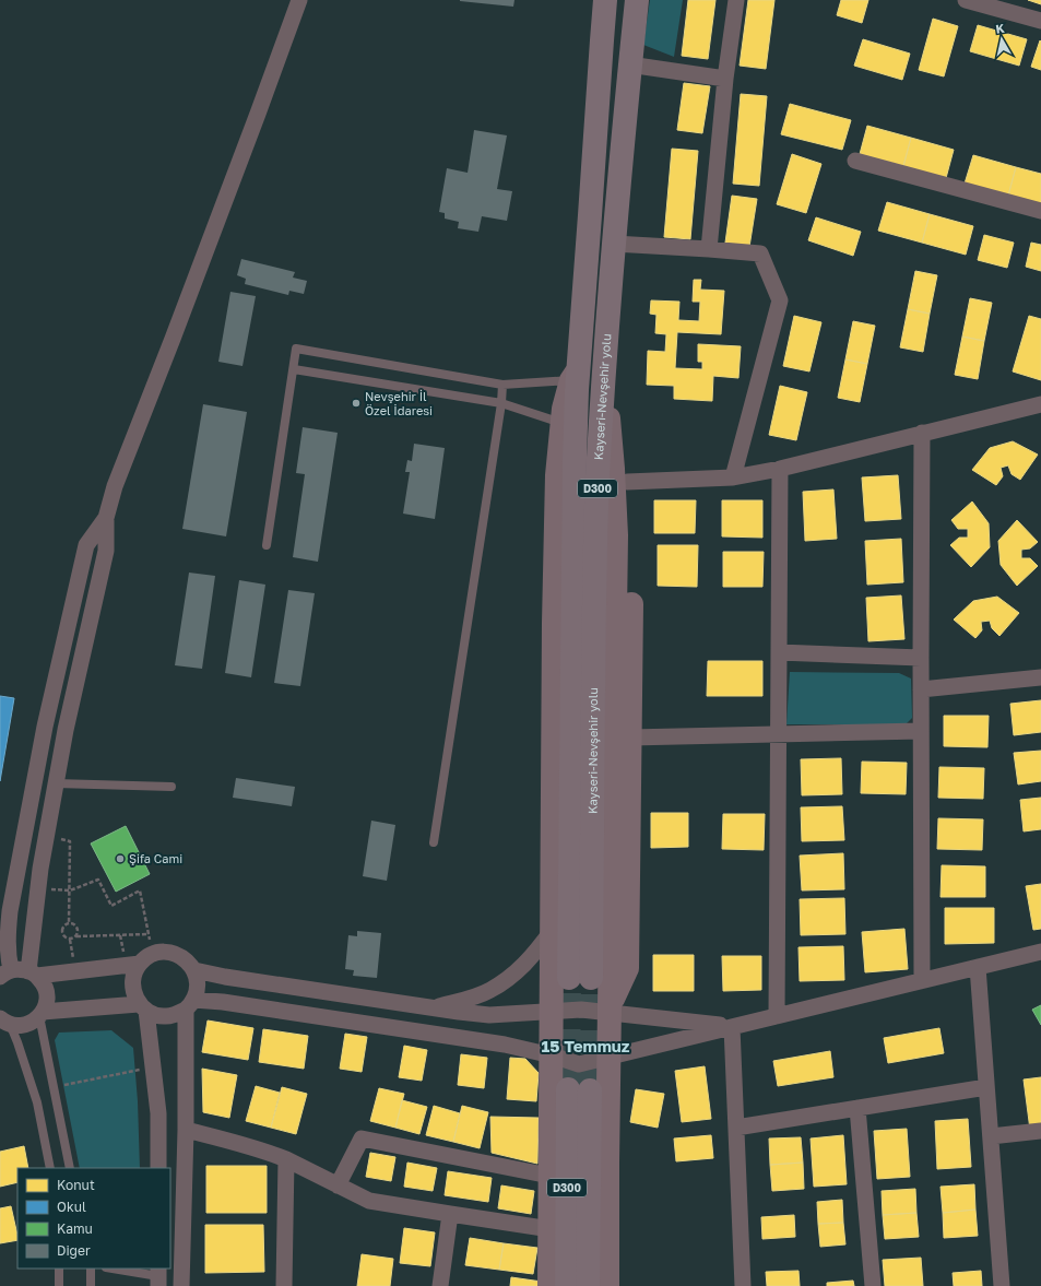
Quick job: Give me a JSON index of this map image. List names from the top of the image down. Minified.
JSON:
{"streets":{"highway":["Kayseri-Nevşehir yolu","D300"]},"districts":["15 Temmuz"],"places":["Nevşehir İl Özel İdaresi","Şifa Cami"],"legend":["Konut","Okul","Kamu","Diğer"],"north":"top"}
